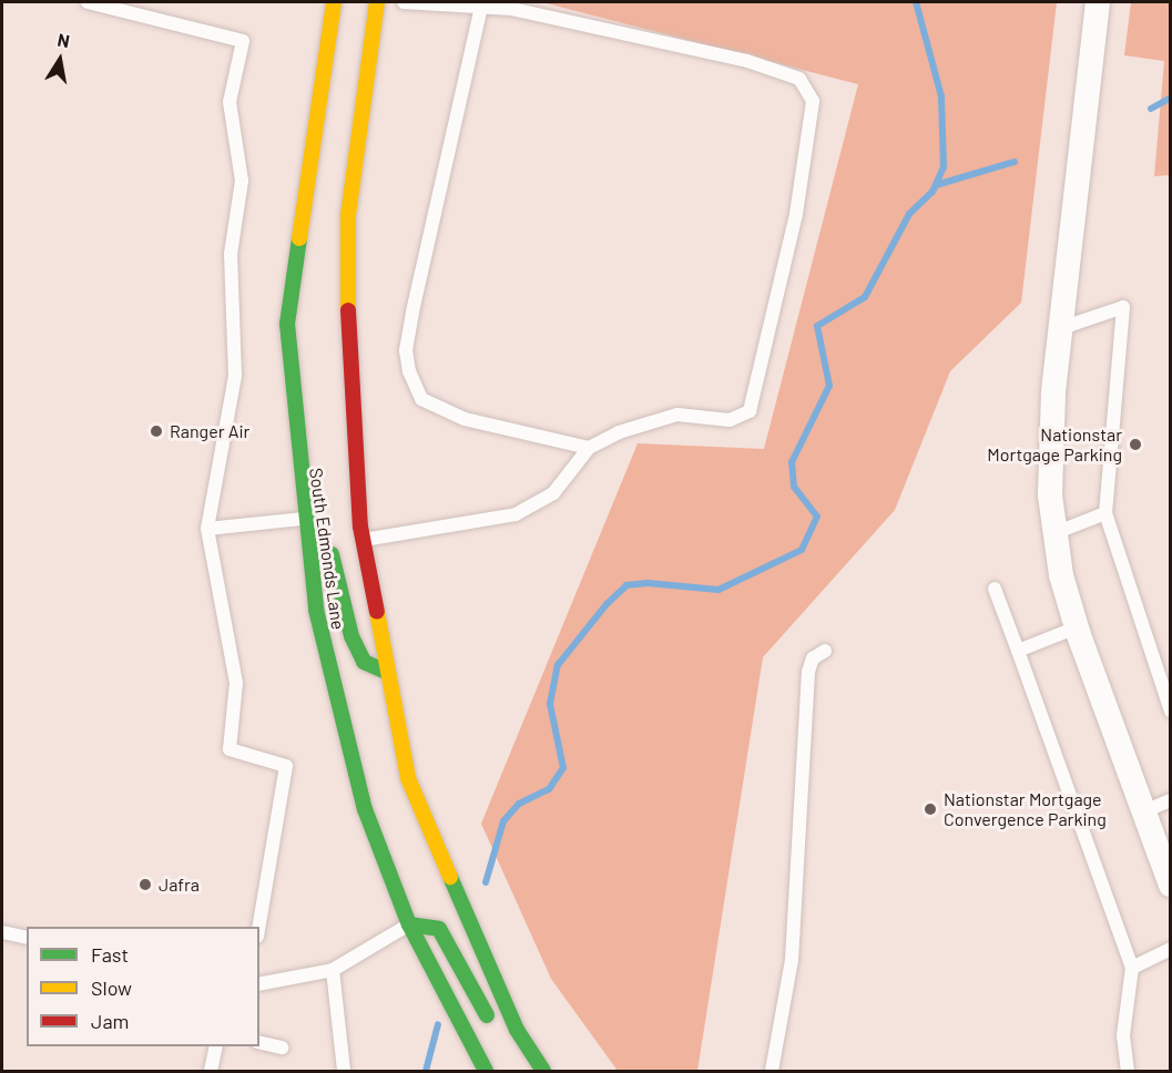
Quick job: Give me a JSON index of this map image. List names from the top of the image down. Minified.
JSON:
{"streets":{"main road":["South Edmonds Lane"]},"places":["Ranger Air","Nationstar Mortgage Parking","Nationstar Mortgage Convergence Parking","Jafra"],"legend":["Fast","Slow","Jam"],"north":"top"}
